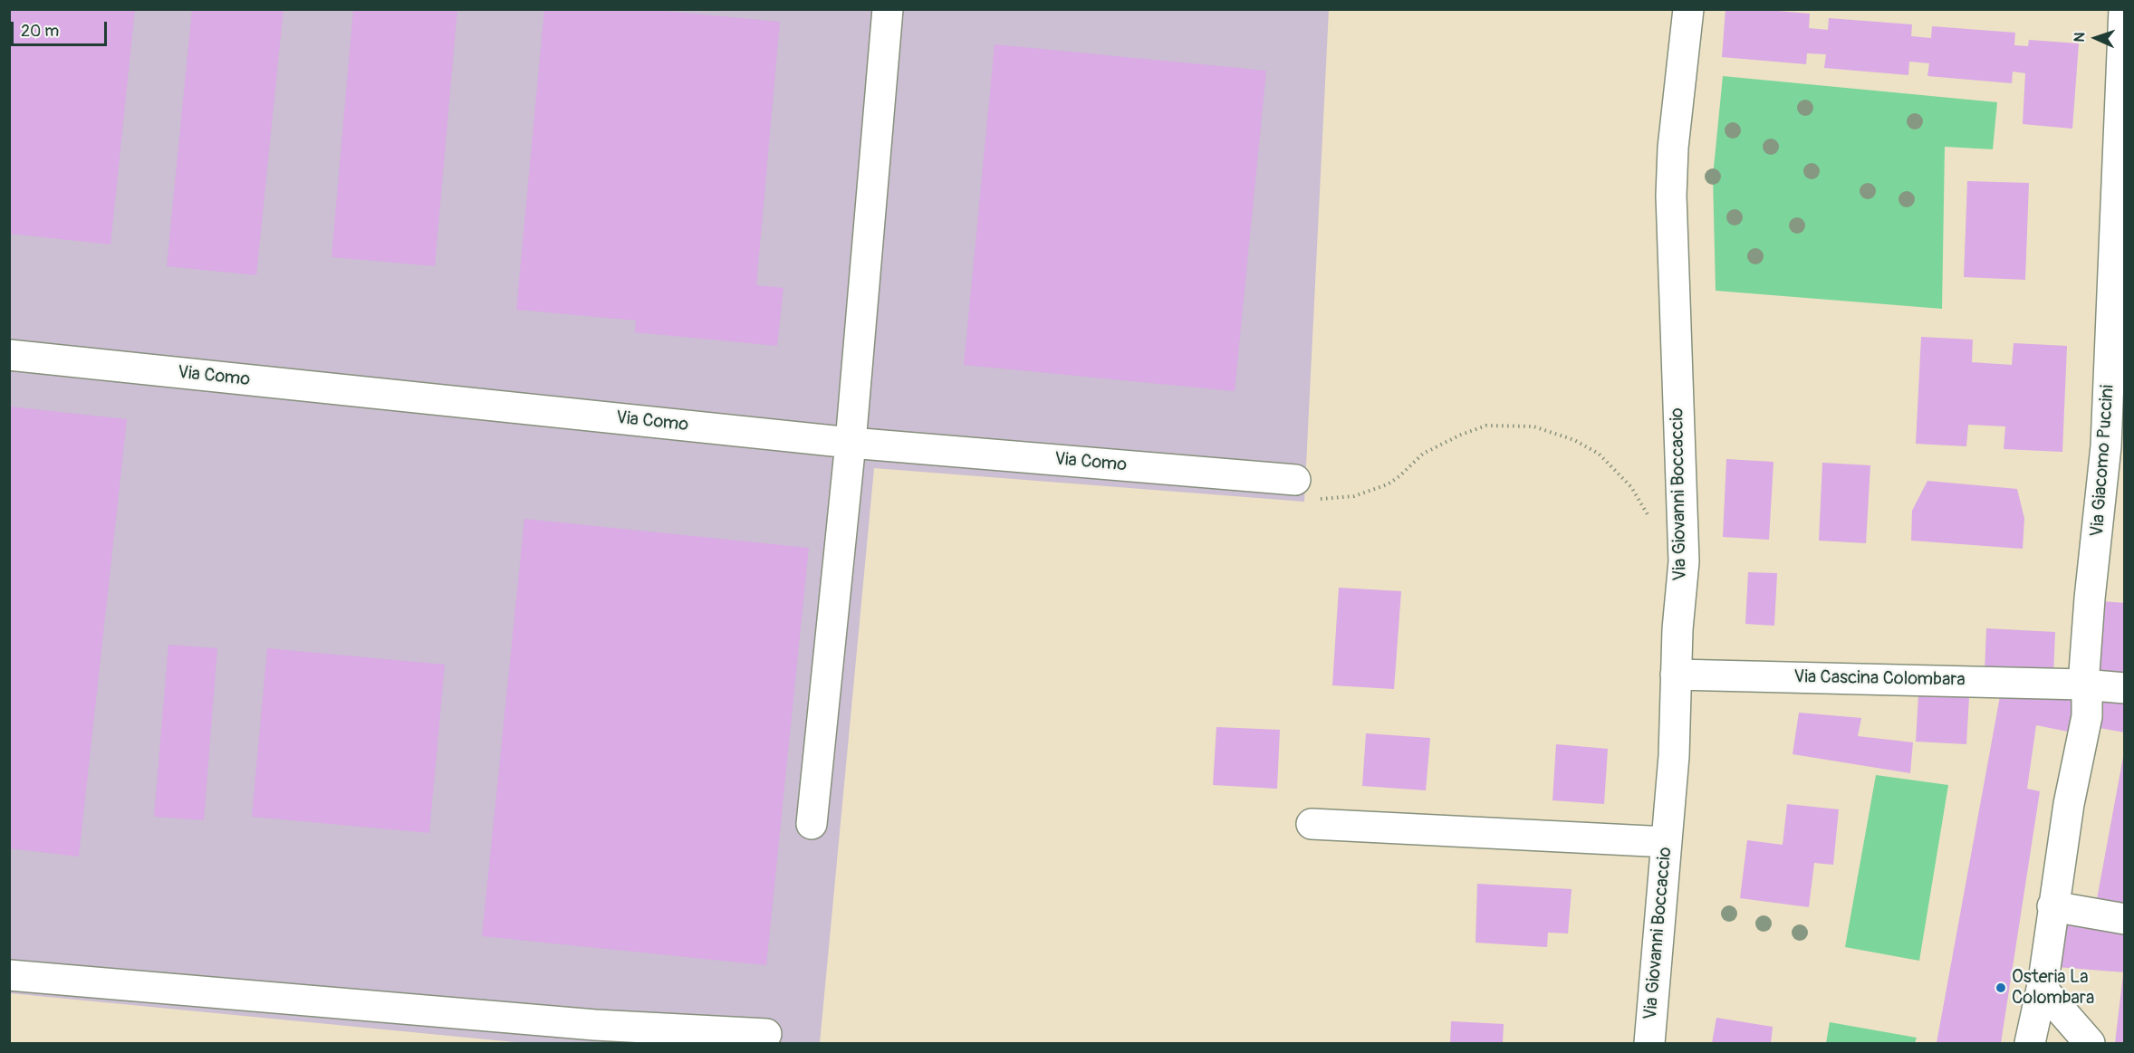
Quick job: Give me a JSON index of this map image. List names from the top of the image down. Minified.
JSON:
{"streets":{"street":["Via Como","Via Giacomo Puccini","Via Giovanni Boccaccio","Via Cascina Colombara"]},"crossings":[["Via Giacomo Puccini","Via Cascina Colombara"],["Via Giovanni Boccaccio","Via Cascina Colombara"]],"places":["Osteria La Colombara"],"scale_bar":"20 m","north":"left"}
